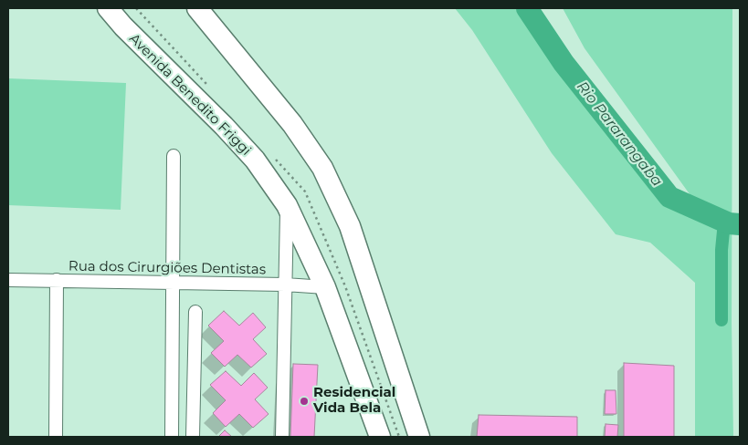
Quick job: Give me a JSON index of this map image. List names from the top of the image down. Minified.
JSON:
{"streets":{"main road":["Avenida Benedito Friggi"],"street":["Rua dos Cirurgiões Dentistas"]},"crossings":[["Avenida Benedito Friggi","Rua dos Cirurgiões Dentistas"]],"water":["Rio Pararangaba"],"places":["Residencial Vida Bela"]}
